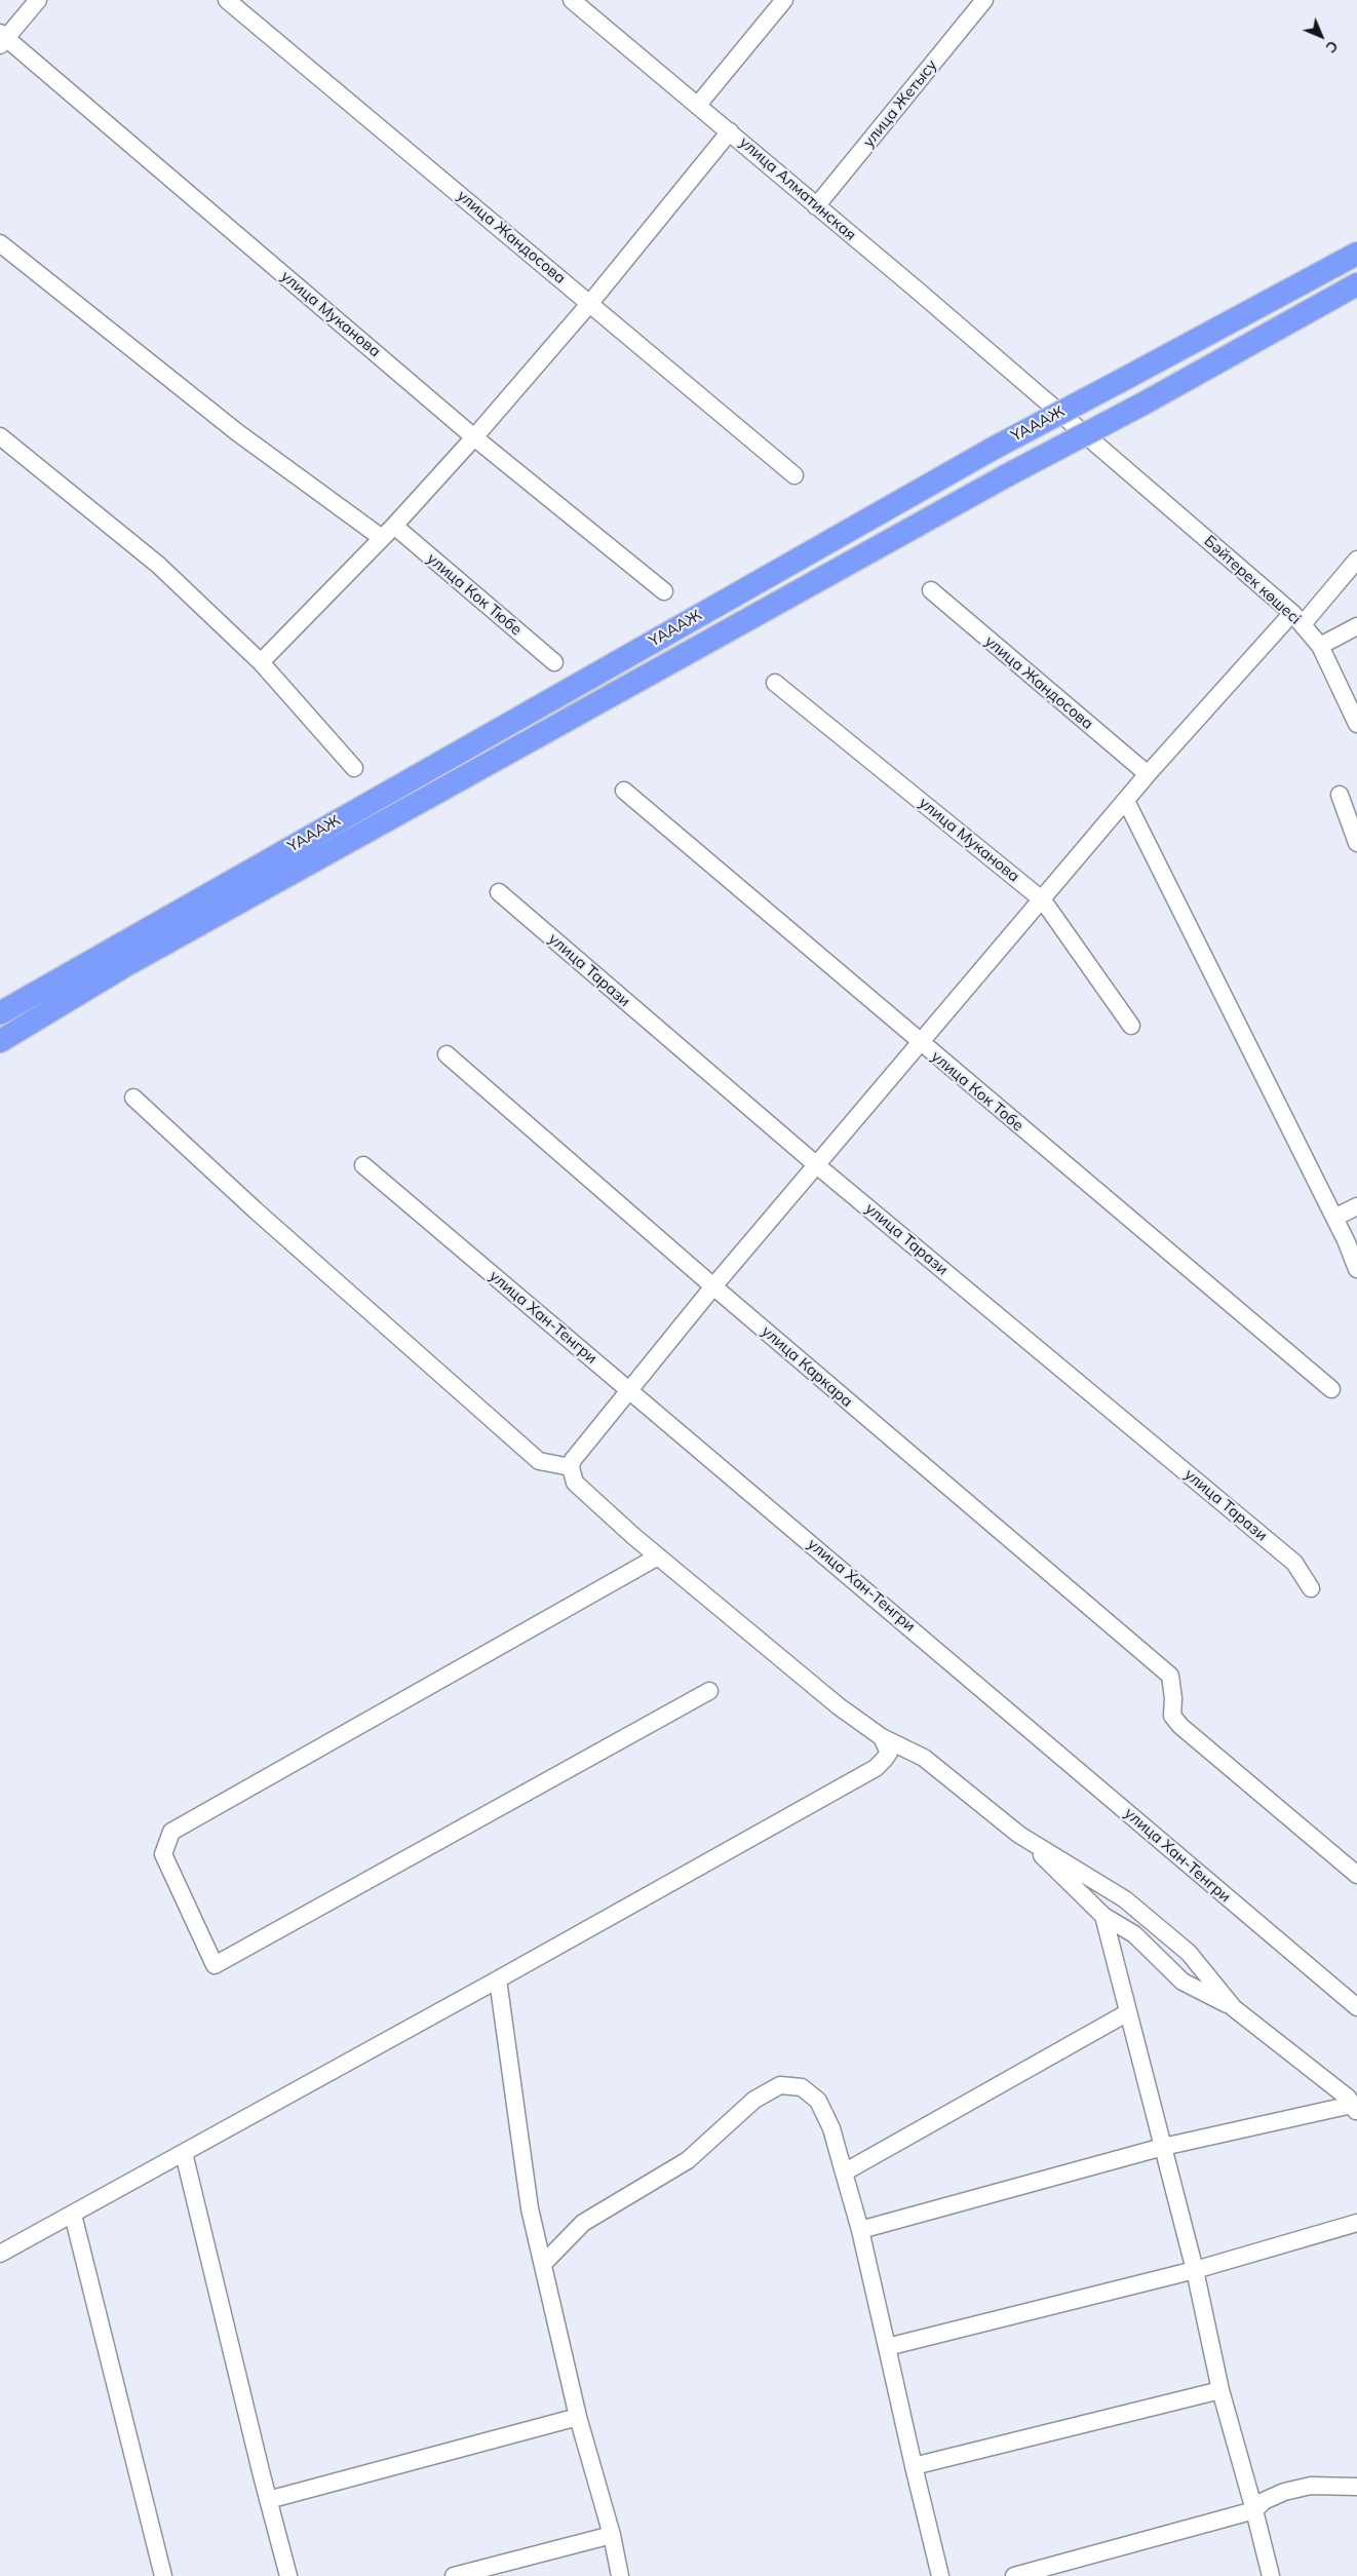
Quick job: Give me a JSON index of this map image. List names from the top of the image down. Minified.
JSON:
{"streets":{"highway":["ҮАААЖ"],"street":["улица Жетысу","улица Алматинская","улица Жандосова","улица Муканова","Бәйтерек көшесі","улица Кок Тюбе","улица Тарази","улица Кок Тобе","улица Хан-Тенгри","улица Каркара"]},"crossings":[["улица Жетысу","улица Алматинская"],["улица Алматинская","Бәйтерек көшесі"]],"north":"bottom right"}
